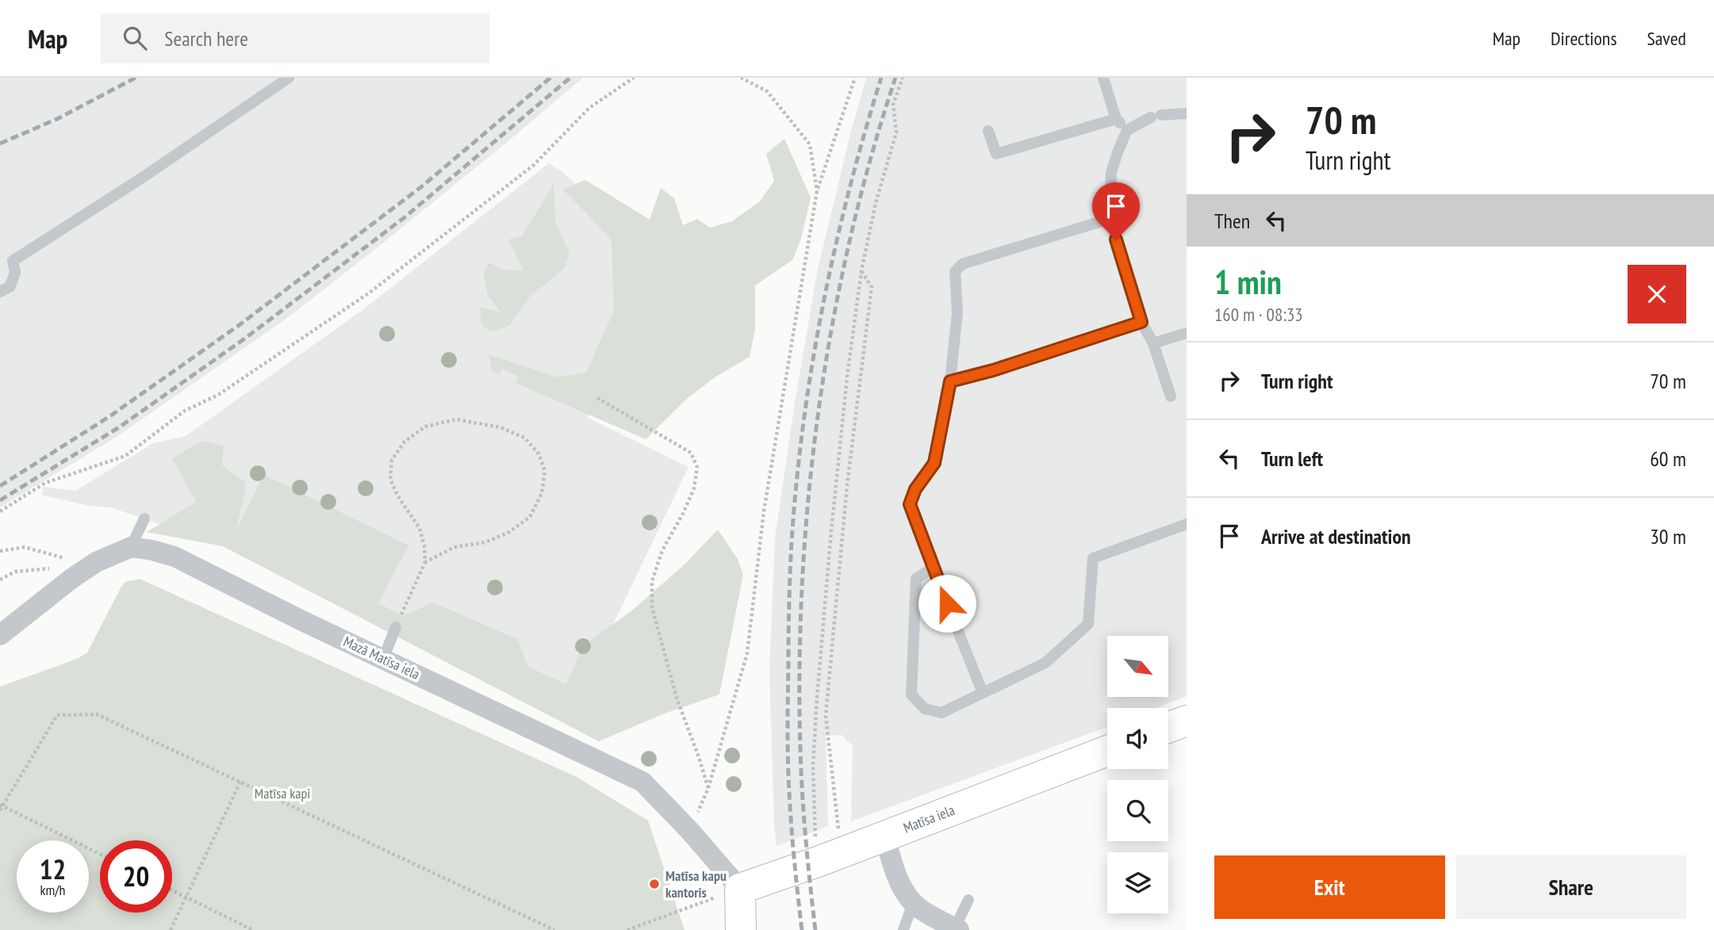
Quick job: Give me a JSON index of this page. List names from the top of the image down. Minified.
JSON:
{"streets":{"street":["Mazā Matīsa iela","Matīsa iela"]},"crossings":[["Mazā Matīsa iela","Matīsa iela"]],"parks":["Matīsa kapi"],"places":["Matīsa kapu kantoris"],"north":"bottom right","page":{"header":"Map","search":"Search here","nav":["Map","Directions","Saved"],"turn":["70 m","Turn right"],"then":"Then","heading":["1 min","160 m · 08:33"],"list":[{"name":"Turn right","value":"70 m"},{"name":"Turn left","value":"60 m"},{"name":"Arrive at destination","value":"30 m"}],"speed":"12 km/h","limit":"20","buttons":["Exit","Share"]}}
